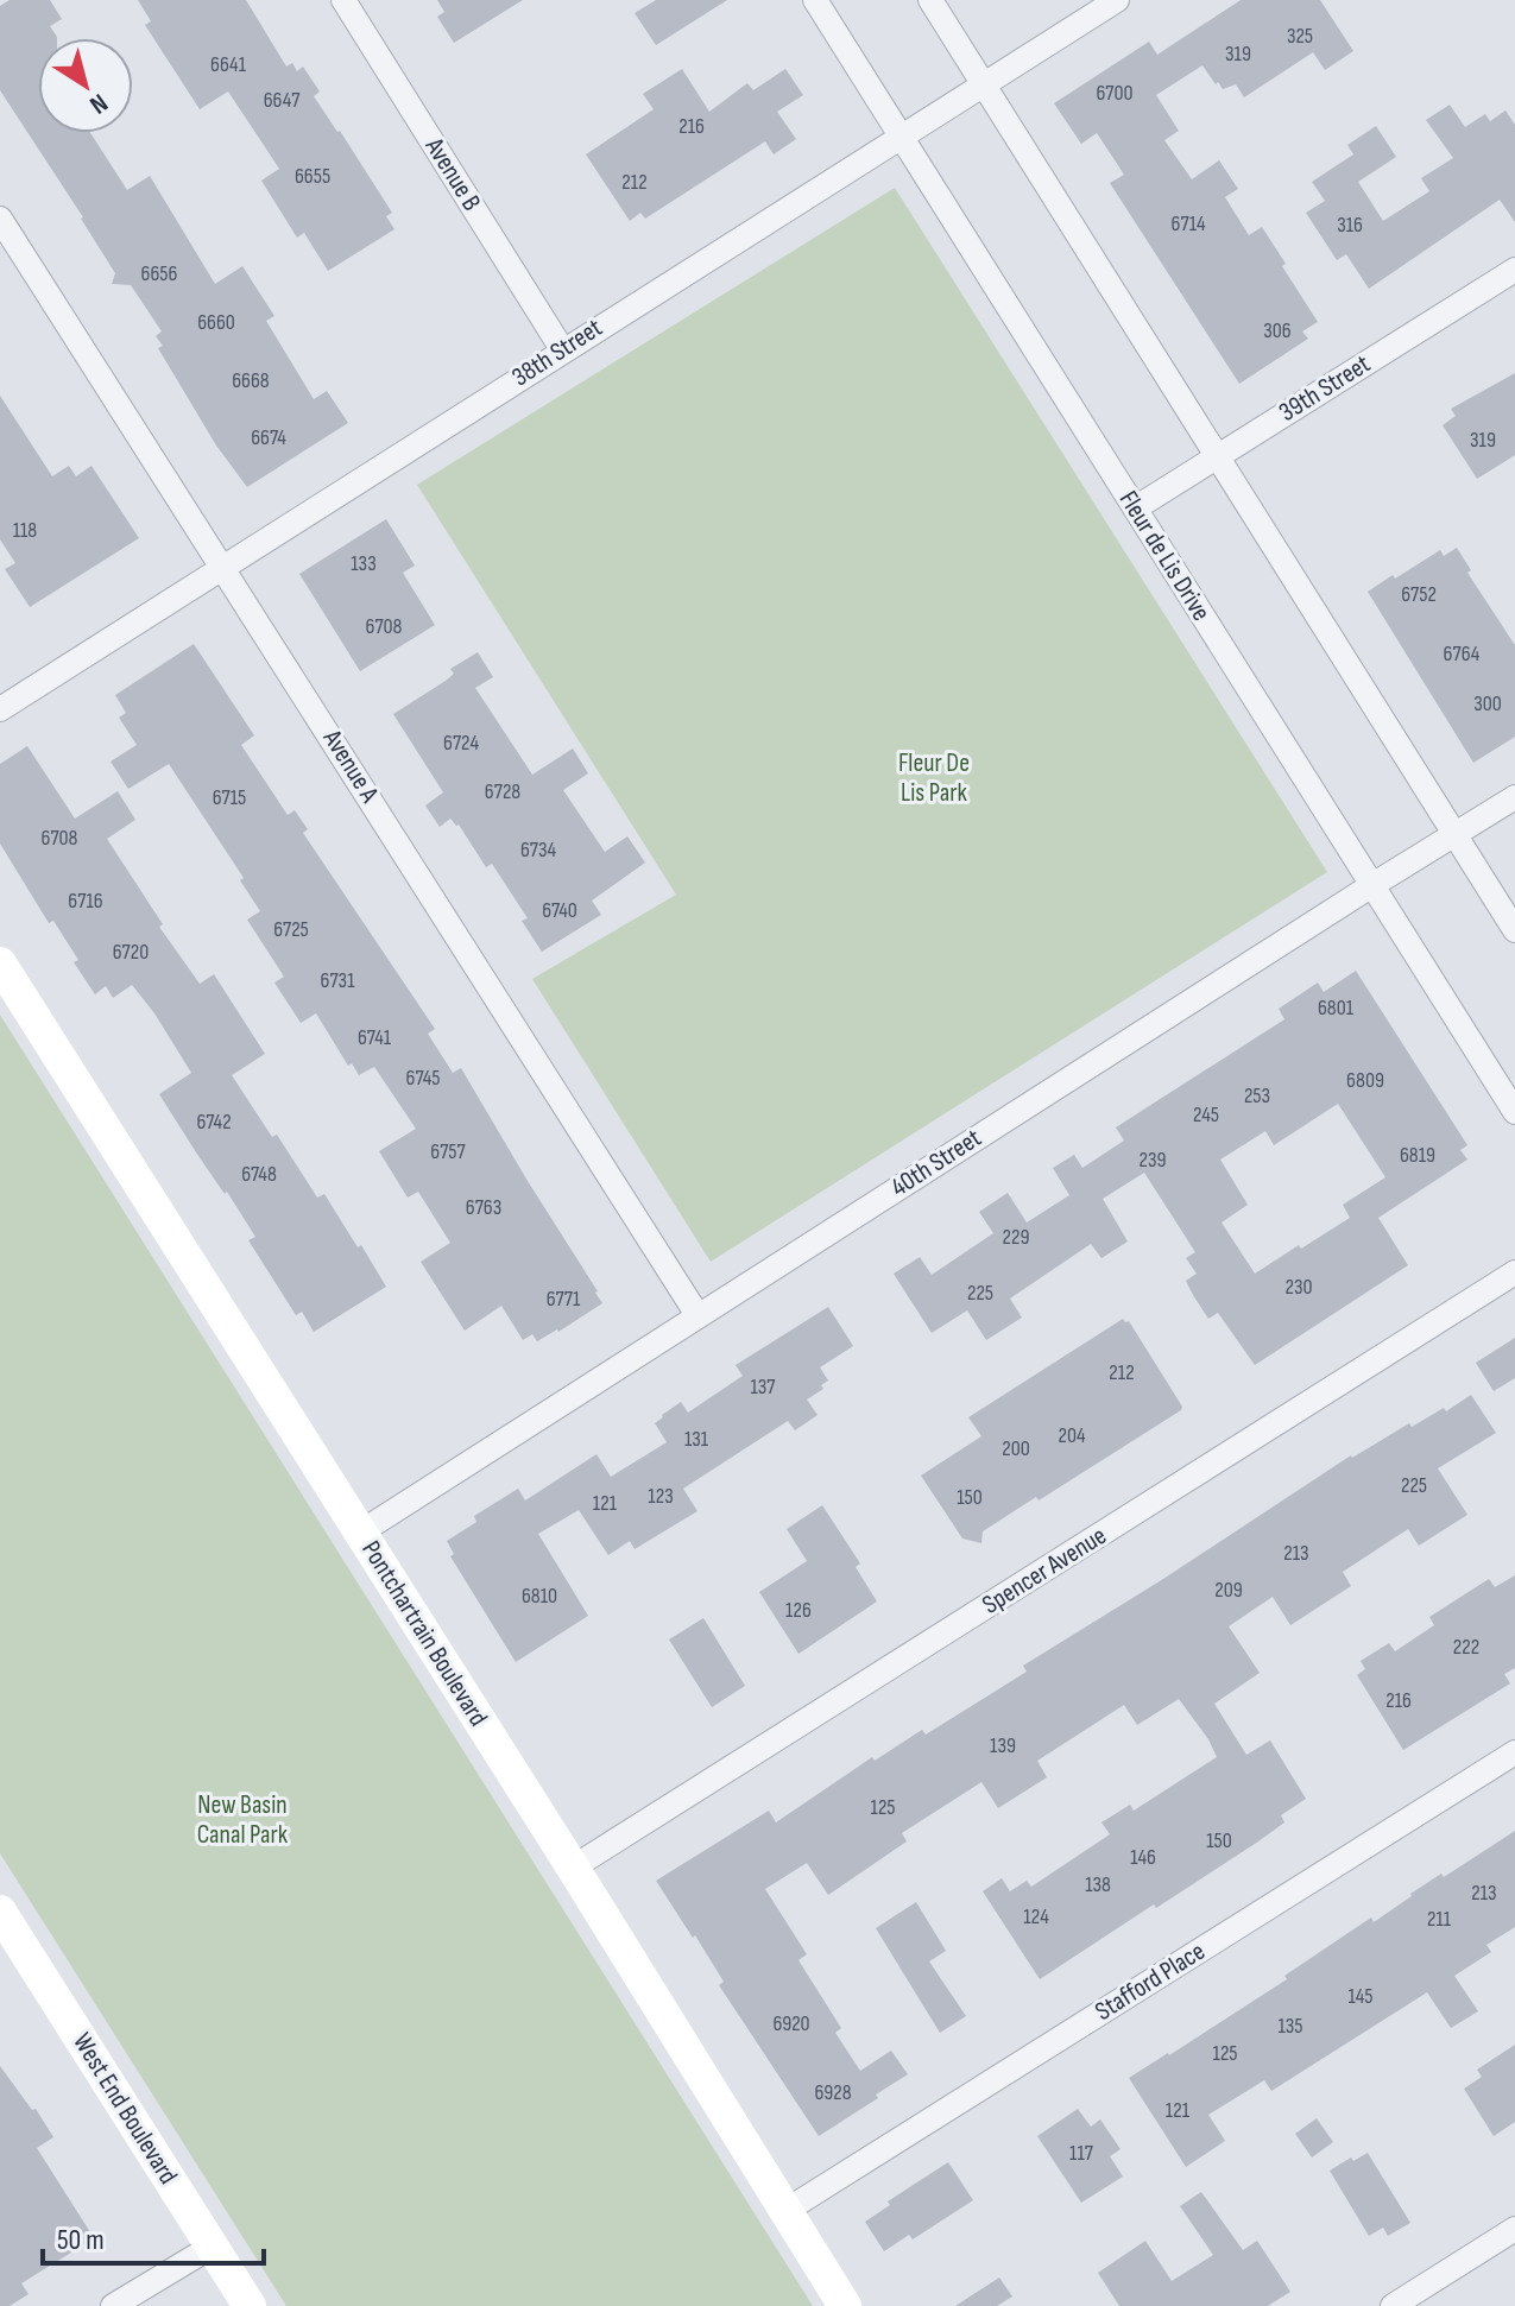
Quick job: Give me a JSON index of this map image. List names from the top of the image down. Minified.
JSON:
{"streets":{"main road":["Pontchartrain Boulevard","West End Boulevard"],"street":["Avenue B","38th Street","39th Street","Fleur de Lis Drive","Avenue A","40th Street","Spencer Avenue","Stafford Place"]},"crossings":[["Avenue B","38th Street"],["38th Street","Fleur de Lis Drive"],["38th Street","Avenue A"],["39th Street","Fleur de Lis Drive"],["Fleur de Lis Drive","40th Street"],["Avenue A","40th Street"],["40th Street","Pontchartrain Boulevard"],["Spencer Avenue","Pontchartrain Boulevard"],["Pontchartrain Boulevard","Stafford Place"]],"parks":["Fleur De Lis Park","New Basin Canal Park"],"house_numbers":["325","319","6641","6700","6647","216","6655","212","6714","316","6656","6660","306","6668","6674","319","118","133","6752","6708","6764","300","6724","6728","6715","6708","6734","6716","6740","6725","6720","6731","6801","6741","6745","6809","253","245","6742","6757","6819","239","6748","6763","229","230","225","6771","212","137","204","131","200","225","123","150","121","213","209","6810","126","222","216","139","125","150","146","138","213","124","211","145","6920","135","125","6928","121","117"],"scale_bar":"50 m","north":"bottom right"}
